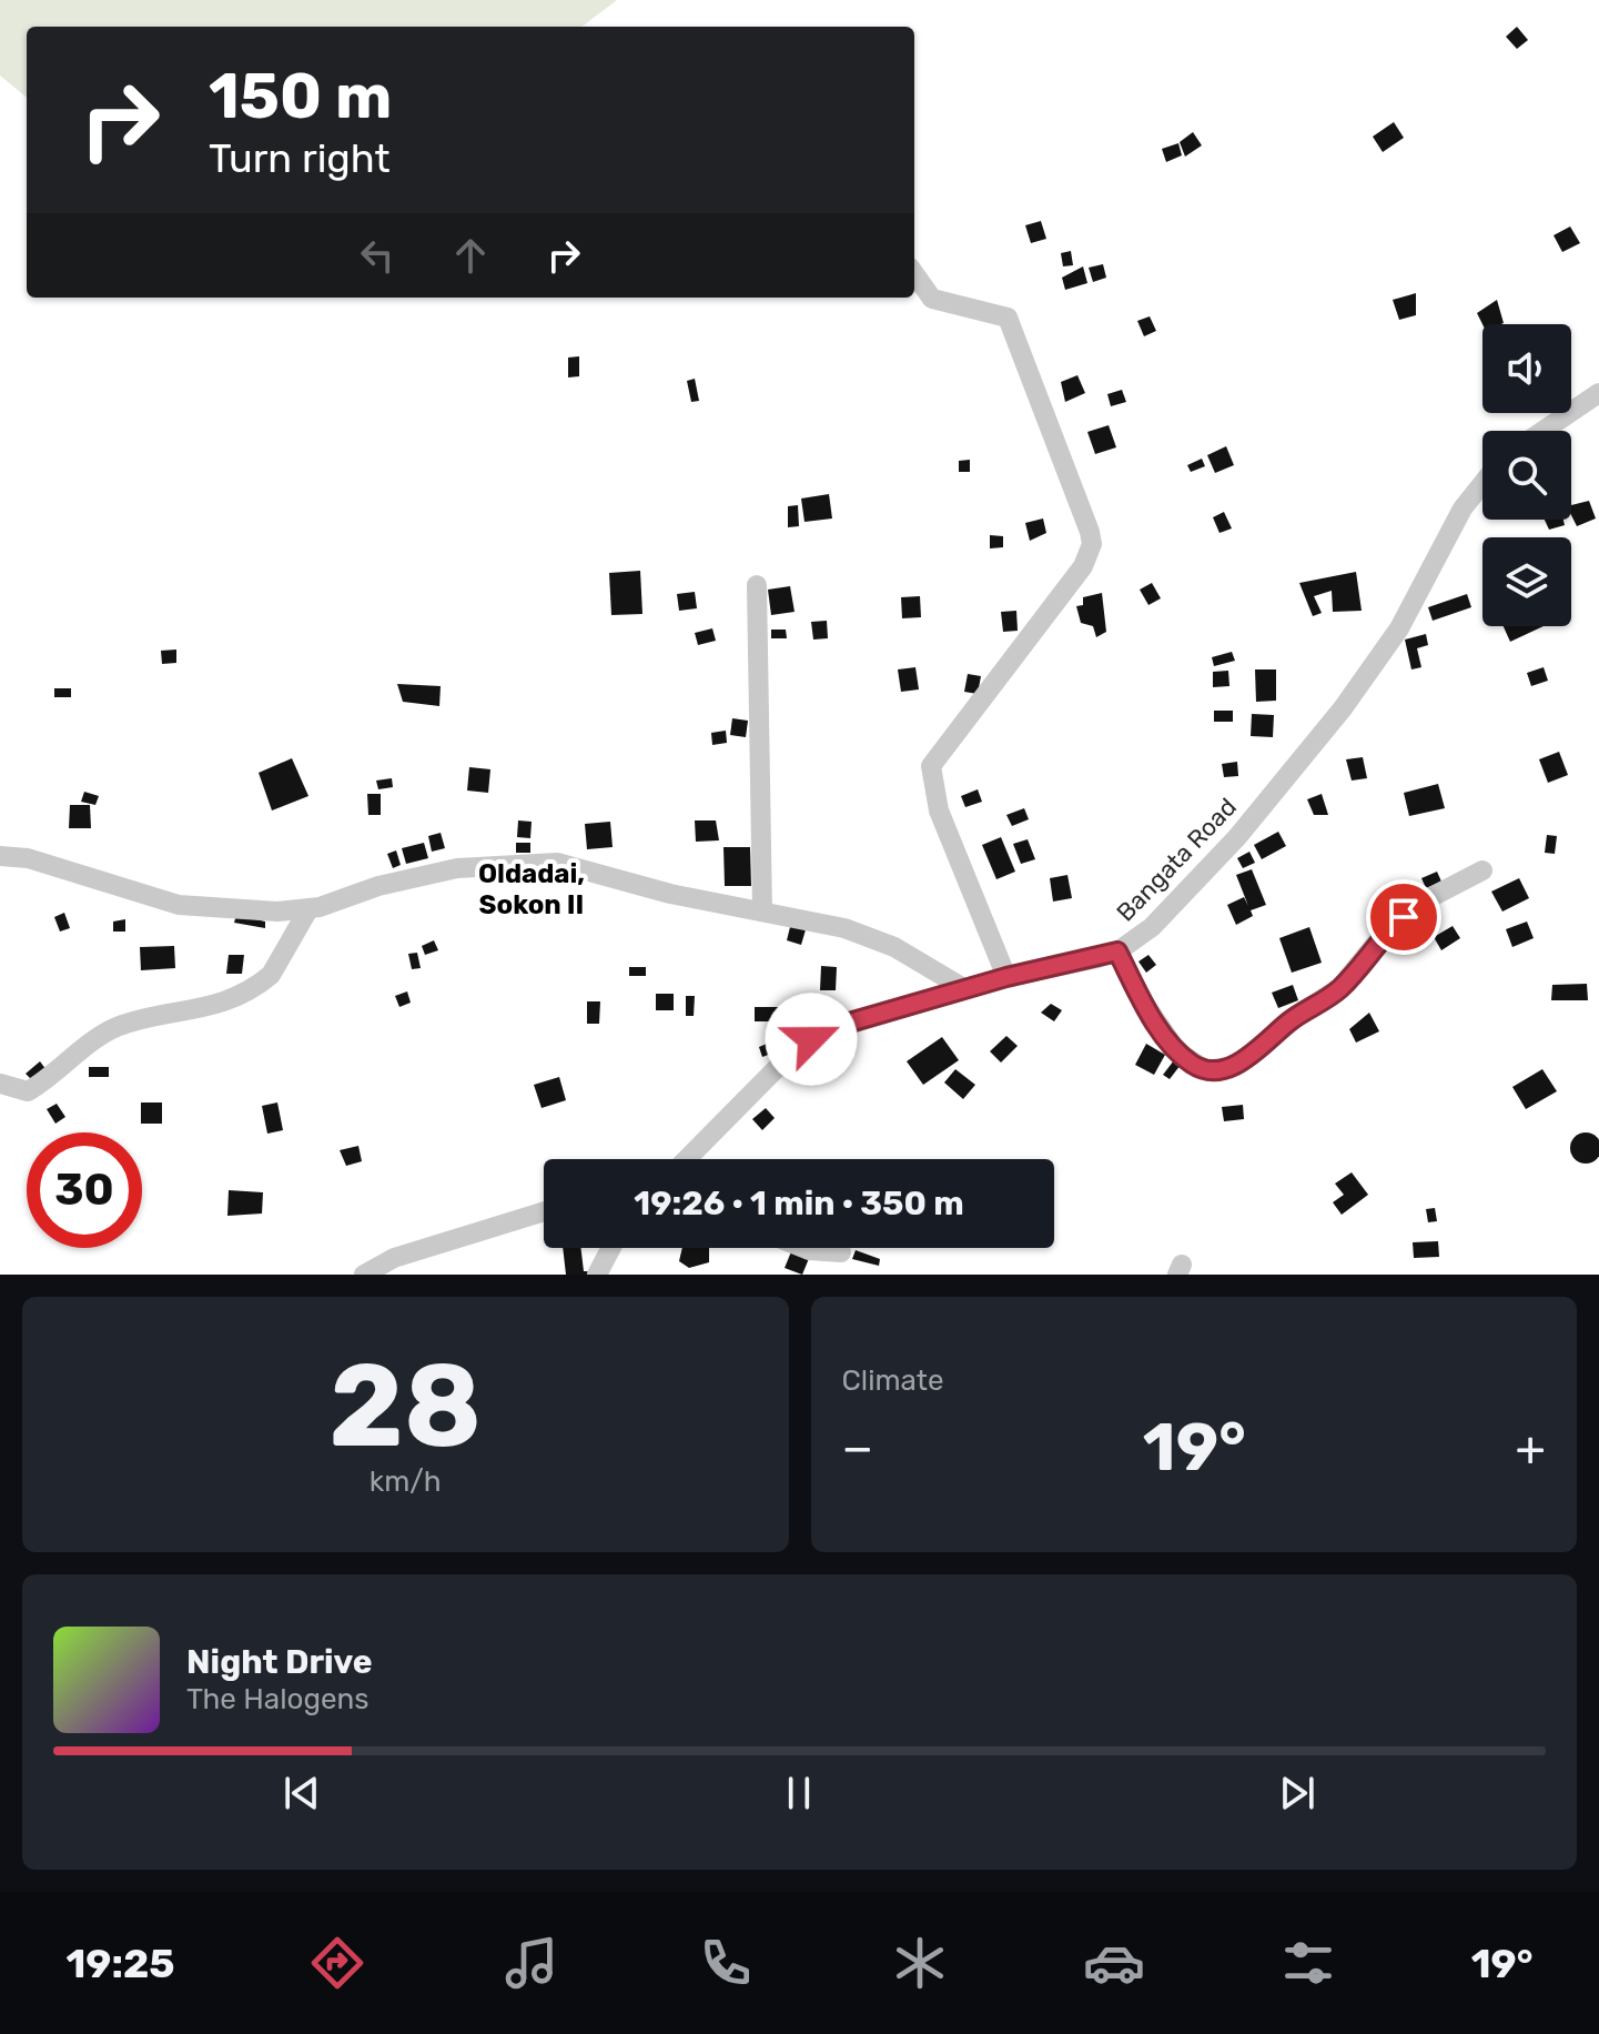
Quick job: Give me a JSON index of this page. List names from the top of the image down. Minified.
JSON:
{"streets":{"street":["Bangata Road"]},"districts":["Oldadai, Sokon II"],"page":{"turn":["150 m","Turn right"],"limit":"30","trip":"19:26 · 1 min · 350 m","tile":[["28","km/h"],"Climate"],"heat":["−","19°","+"],"song":["Night Drive","The Halogens"],"tabs":["19:25","19°"]}}
